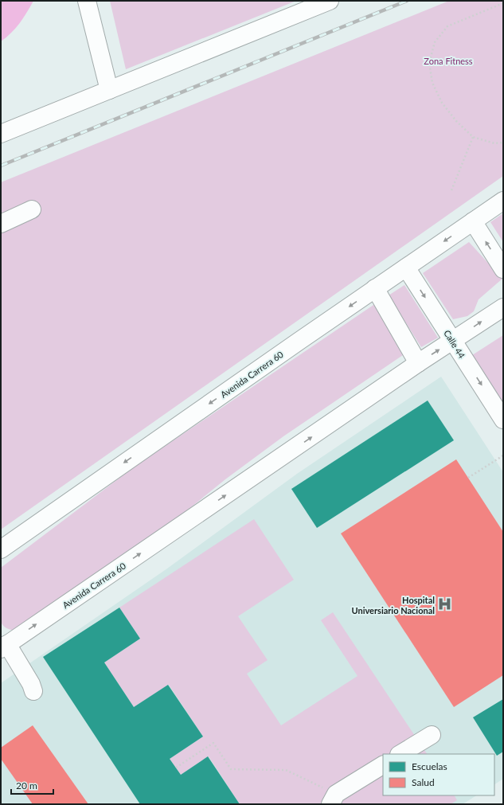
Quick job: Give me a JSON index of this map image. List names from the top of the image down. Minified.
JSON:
{"streets":{"main road":["Calle 44","Avenida Carrera 60"]},"crossings":[["Calle 44","Avenida Carrera 60"]],"parks":["Zona Fitness"],"places":{"hospital":["Hospital Universiario Nacional"]},"legend":["Escuelas","Salud"],"scale_bar":"20 m"}
